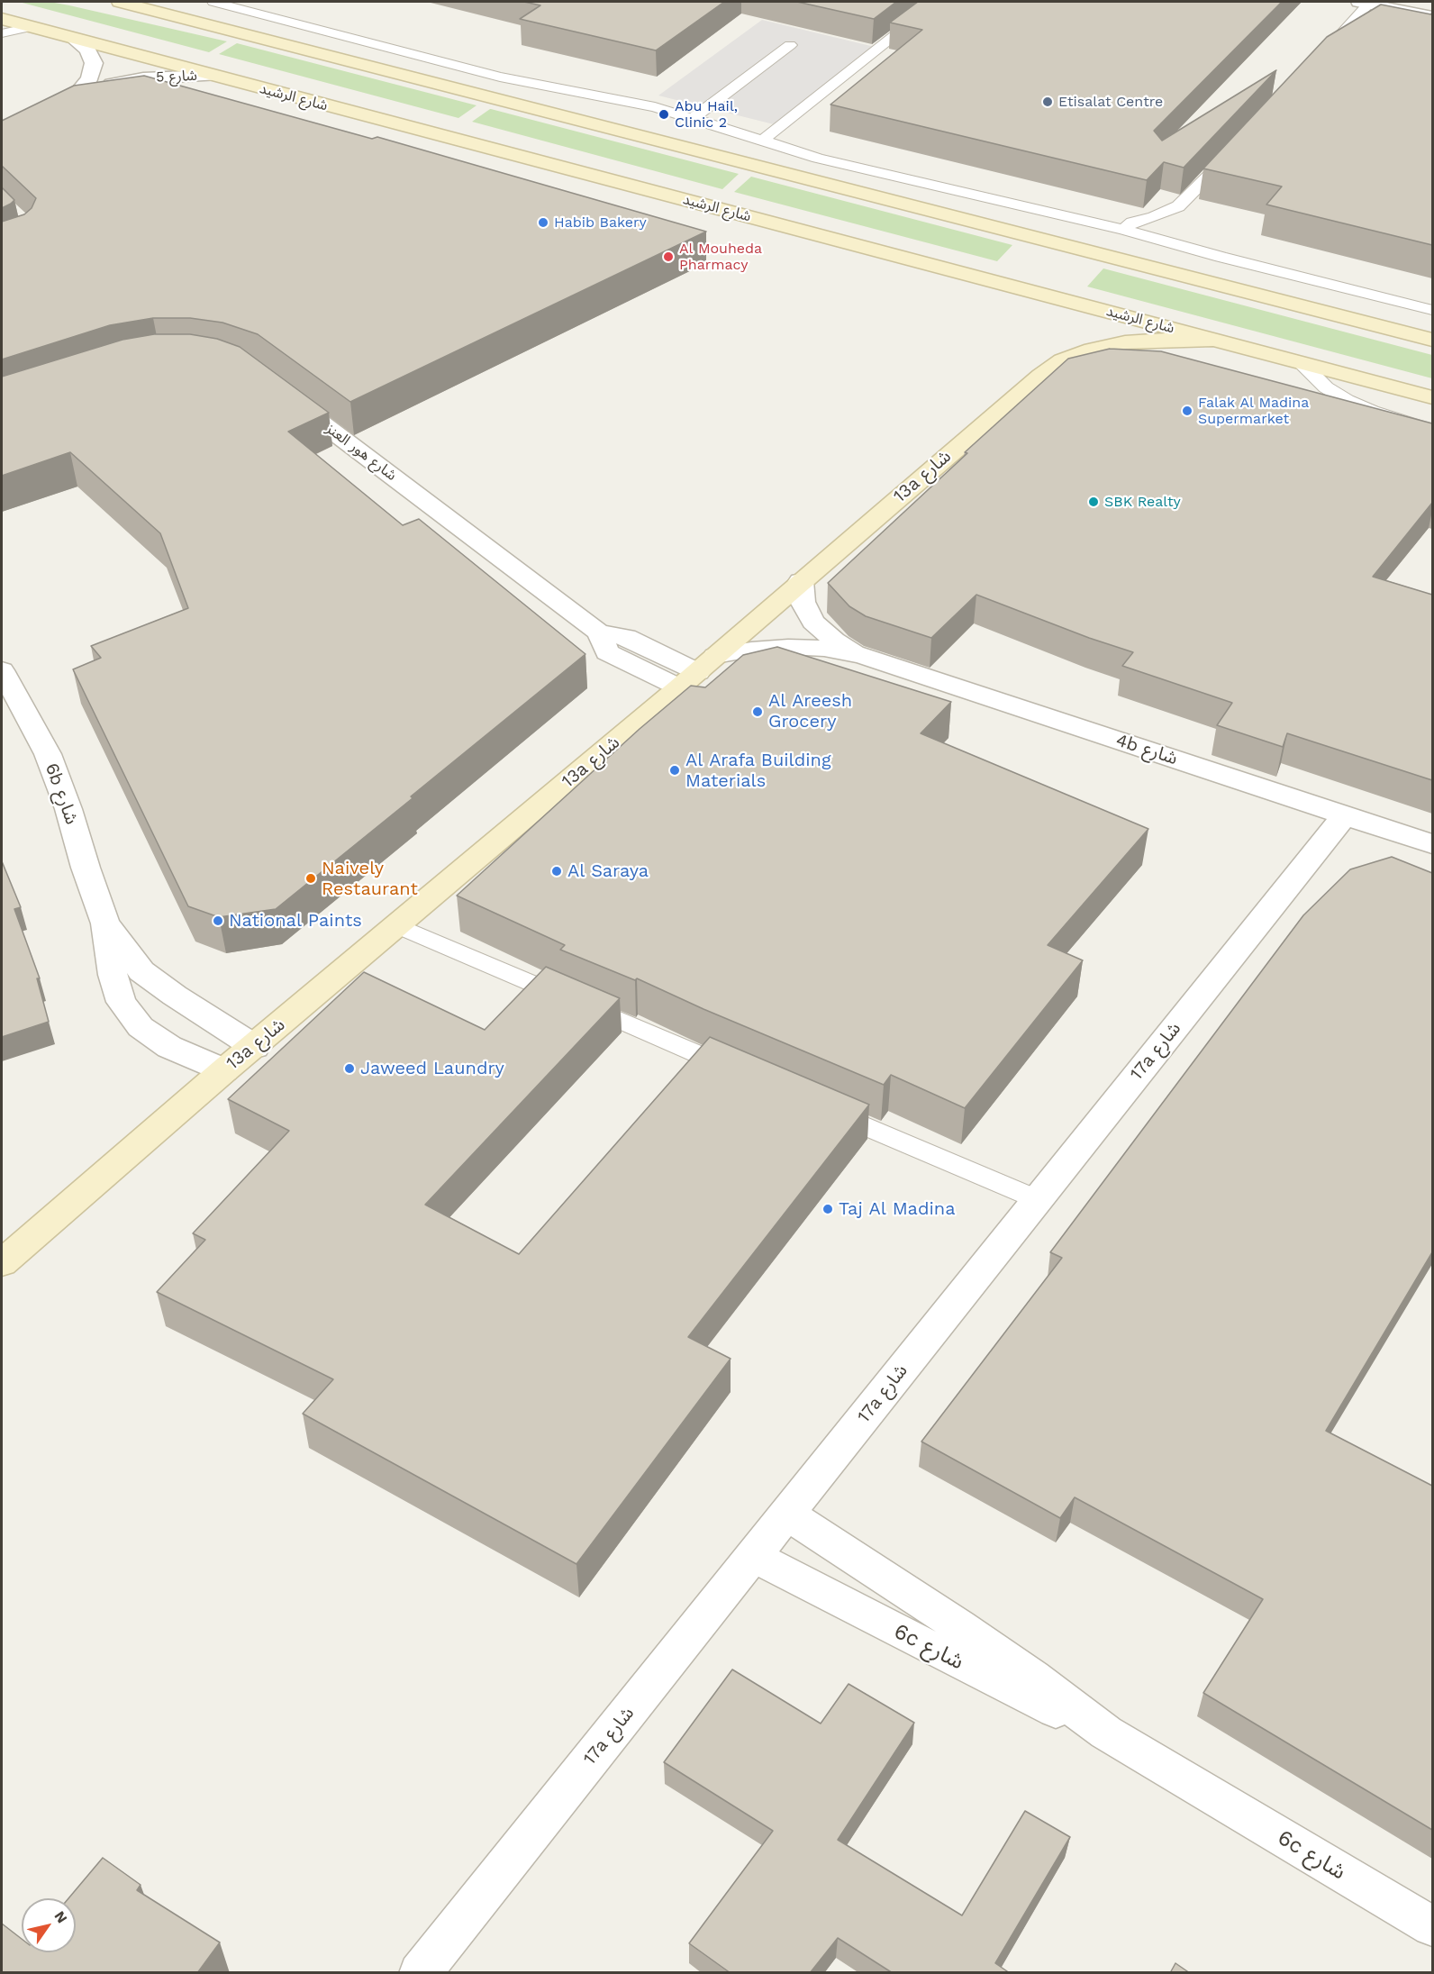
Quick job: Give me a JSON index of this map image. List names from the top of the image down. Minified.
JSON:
{"streets":{"main road":["شارع الرشيد","13a شارع"],"street":["شارع 5","شارع هور العنز","4b شارع","6b شارع","17a شارع","6c شارع"]},"crossings":[["شارع 5","شارع الرشيد"],["شارع الرشيد","13a شارع"],["شارع هور العنز","13a شارع"],["شارع هور العنز","4b شارع"],["13a شارع","4b شارع"],["13a شارع","6b شارع"],["4b شارع","17a شارع"],["17a شارع","6c شارع"]],"places":["Etisalat Centre","Abu Hail, Clinic 2","Habib Bakery","Al Mouheda Pharmacy","Falak Al Madina Supermarket","SBK Realty","Al Areesh Grocery","Al Arafa Building Materials","Al Saraya","Naively Restaurant","National Paints","Jaweed Laundry","Taj Al Madina"],"north":"top right"}
